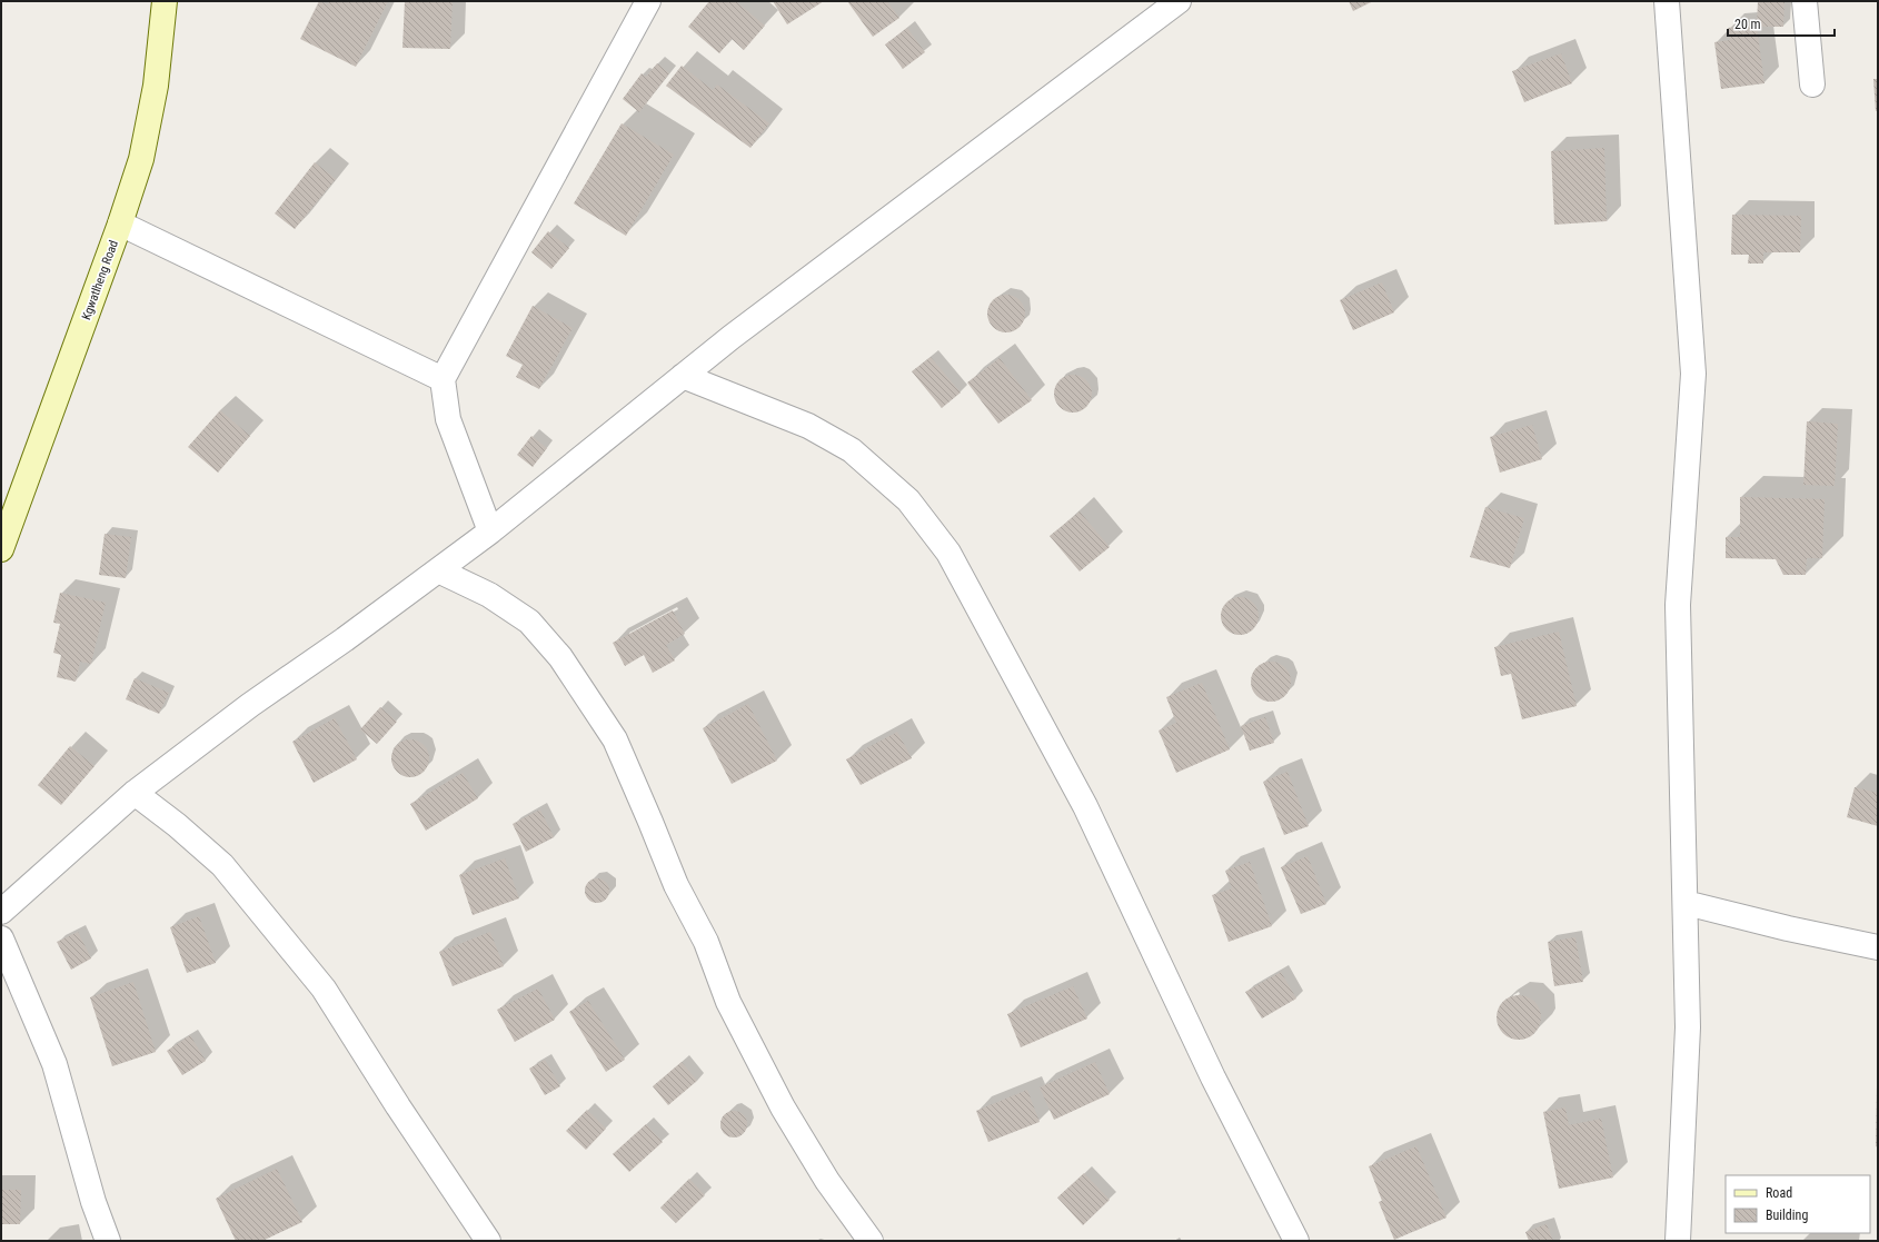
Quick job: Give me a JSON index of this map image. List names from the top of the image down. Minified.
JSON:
{"streets":{"street":["Kgwatlheng Road"]},"legend":["Road","Building"],"scale_bar":"20 m"}
